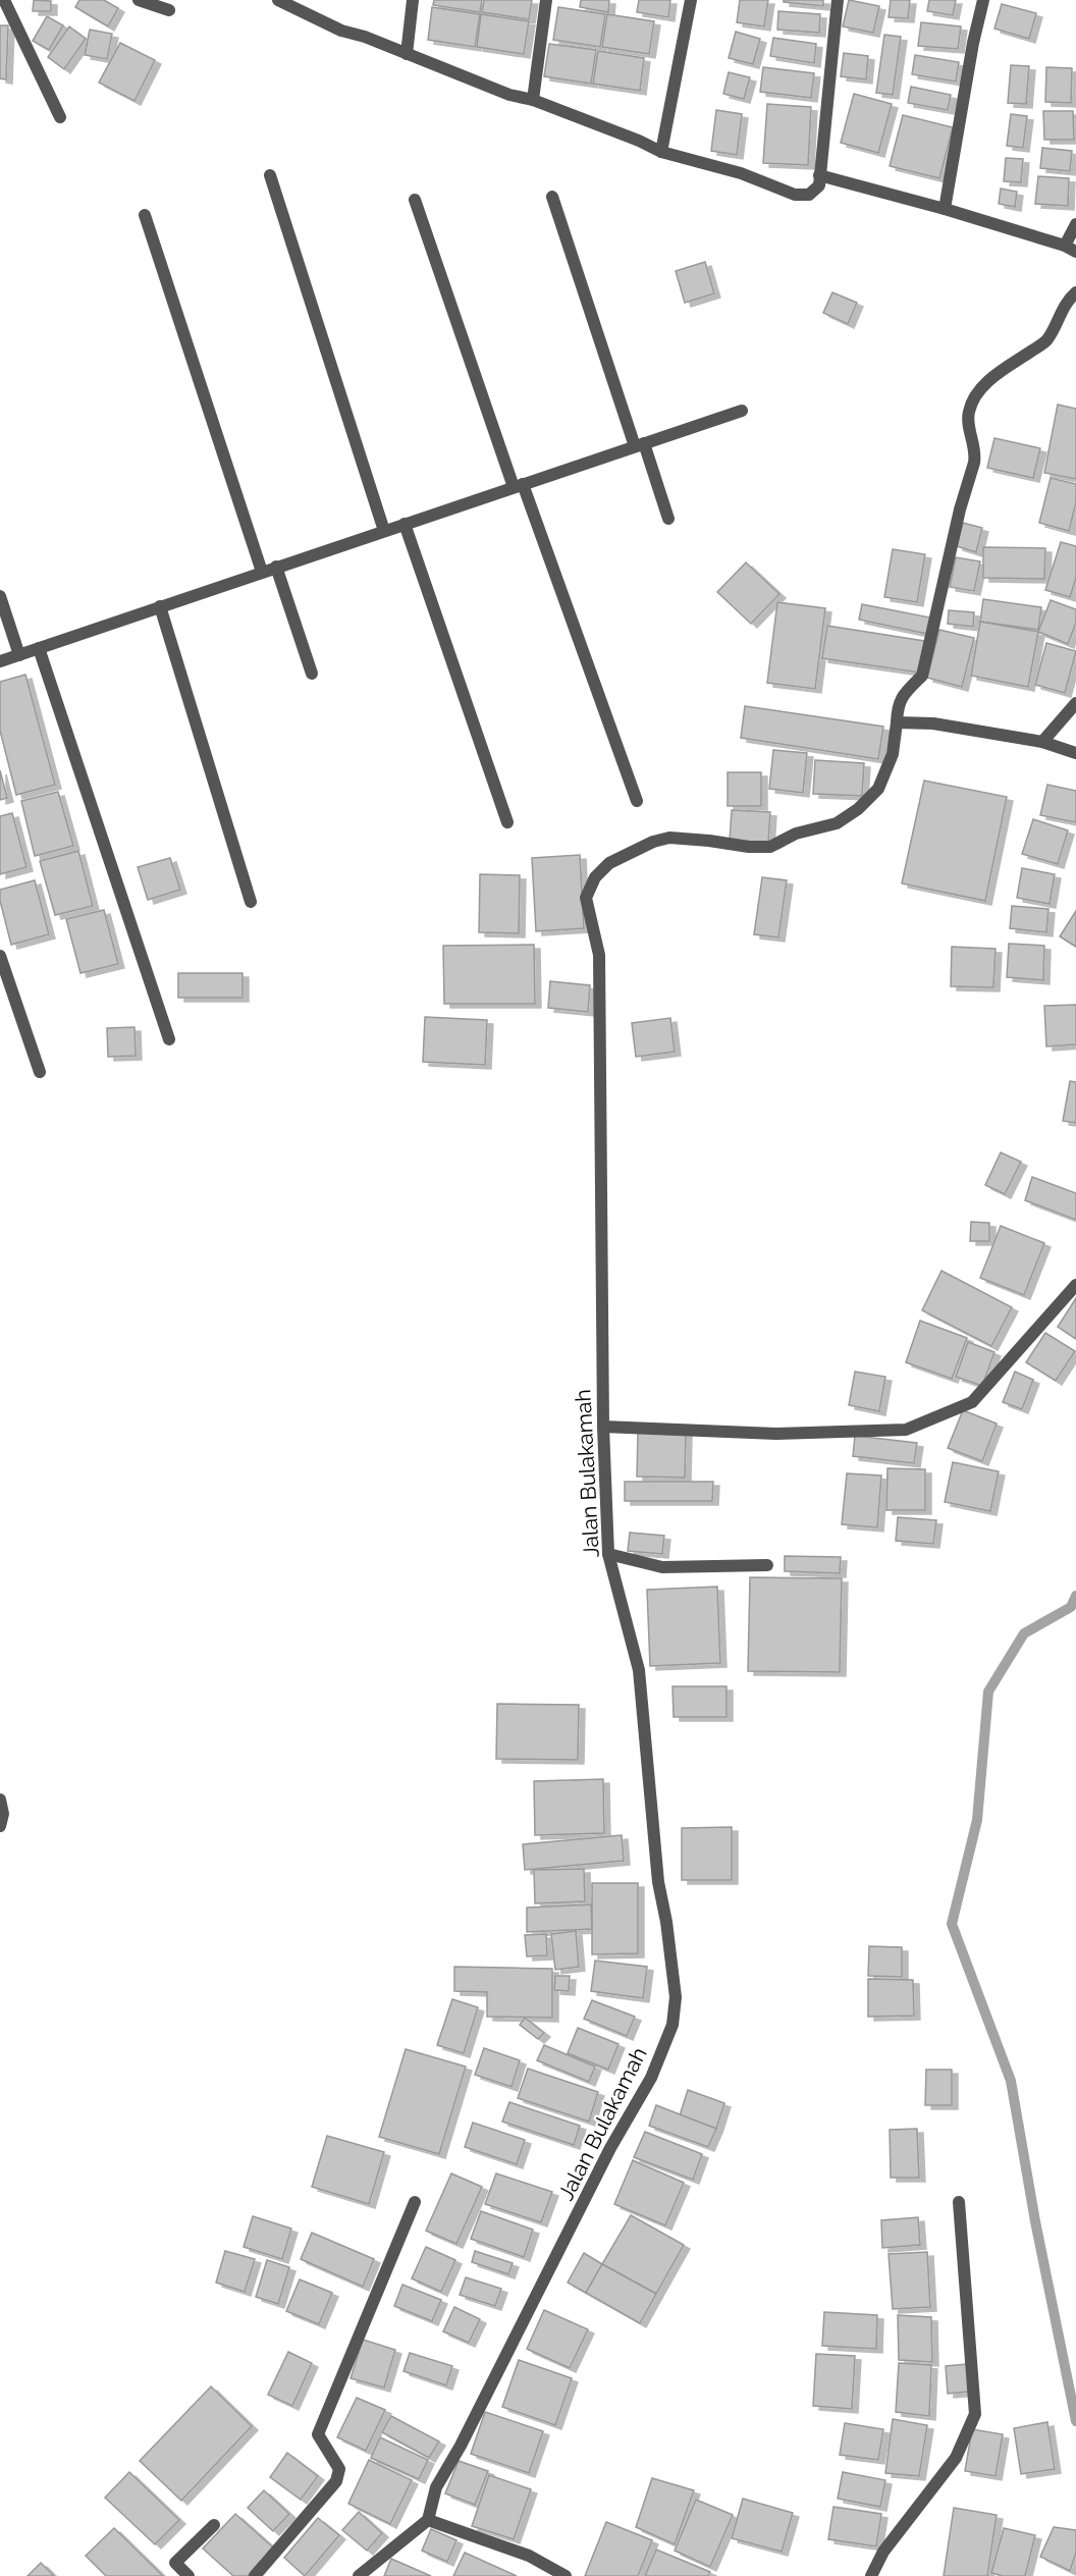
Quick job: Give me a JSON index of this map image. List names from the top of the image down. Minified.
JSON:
{"streets":{"street":["Jalan Bulakamah"]}}
